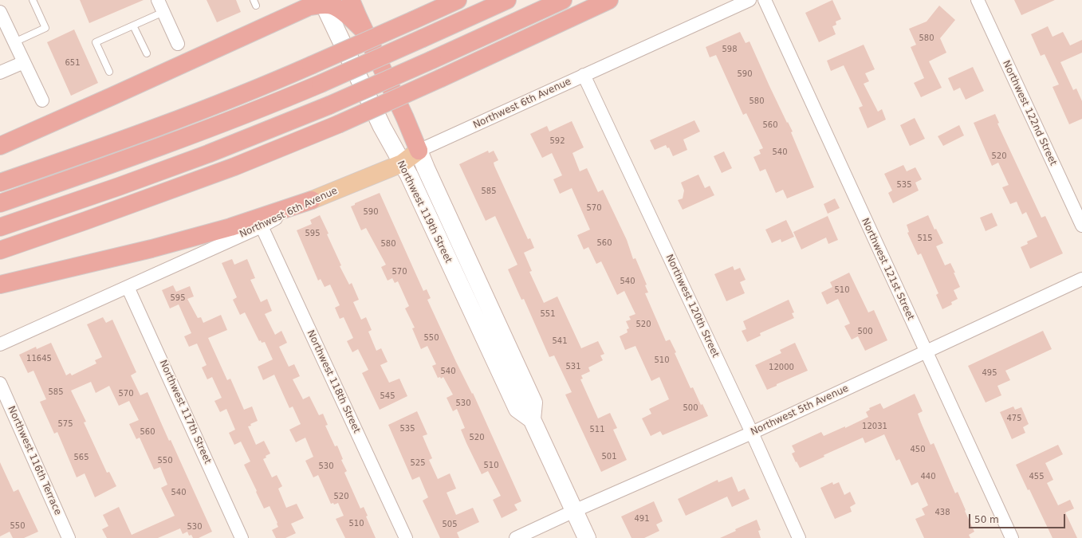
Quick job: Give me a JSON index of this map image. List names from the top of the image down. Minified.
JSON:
{"streets":{"highway":["Northwest 119th Street"],"main road":["Northwest 6th Avenue"],"street":["Northwest 122nd Street","Northwest 121st Street","Northwest 120th Street","Northwest 118th Street","Northwest 5th Avenue","Northwest 117th Street","Northwest 116th Terrace"]},"crossings":[["Northwest 6th Avenue","Northwest 119th Street"],["Northwest 6th Avenue","Northwest 120th Street"],["Northwest 6th Avenue","Northwest 118th Street"],["Northwest 6th Avenue","Northwest 117th Street"],["Northwest 119th Street","Northwest 5th Avenue"],["Northwest 121st Street","Northwest 5th Avenue"],["Northwest 120th Street","Northwest 5th Avenue"]],"house_numbers":["580","598","651","590","580","560","592","540","520","535","585","570","590","595","515","560","580","570","540","510","595","551","520","500","550","541","11645","510","531","12000","540","495","585","570","545","530","500","475","575","12031","535","511","560","520","450","501","565","550","525","510","530","440","455","540","520","438","491","510","505","550","530"],"scale_bar":"50 m"}
